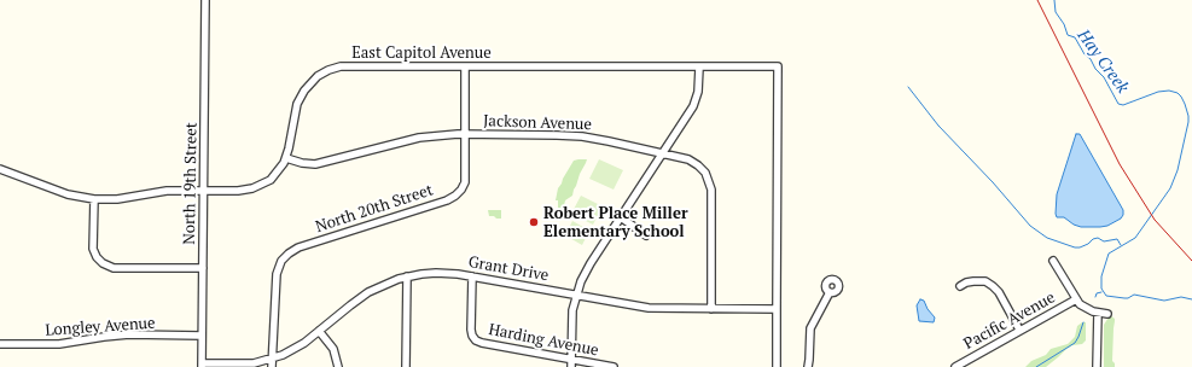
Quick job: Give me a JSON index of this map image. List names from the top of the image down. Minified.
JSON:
{"streets":{"street":["East Capitol Avenue","Jackson Avenue","North 19th Street","North 20th Street","Grant Drive","Pacific Avenue","Longley Avenue","Harding Avenue"]},"crossings":[["East Capitol Avenue","Jackson Avenue"],["East Capitol Avenue","North 19th Street"],["East Capitol Avenue","North 20th Street"],["East Capitol Avenue","Grant Drive"],["Jackson Avenue","North 20th Street"],["Jackson Avenue","Grant Drive"],["North 19th Street","Grant Drive"],["North 19th Street","Longley Avenue"],["North 20th Street","Grant Drive"],["Grant Drive","Harding Avenue"]],"water":["Hay Creek"],"places":["Robert Place Miller Elementary School"]}
